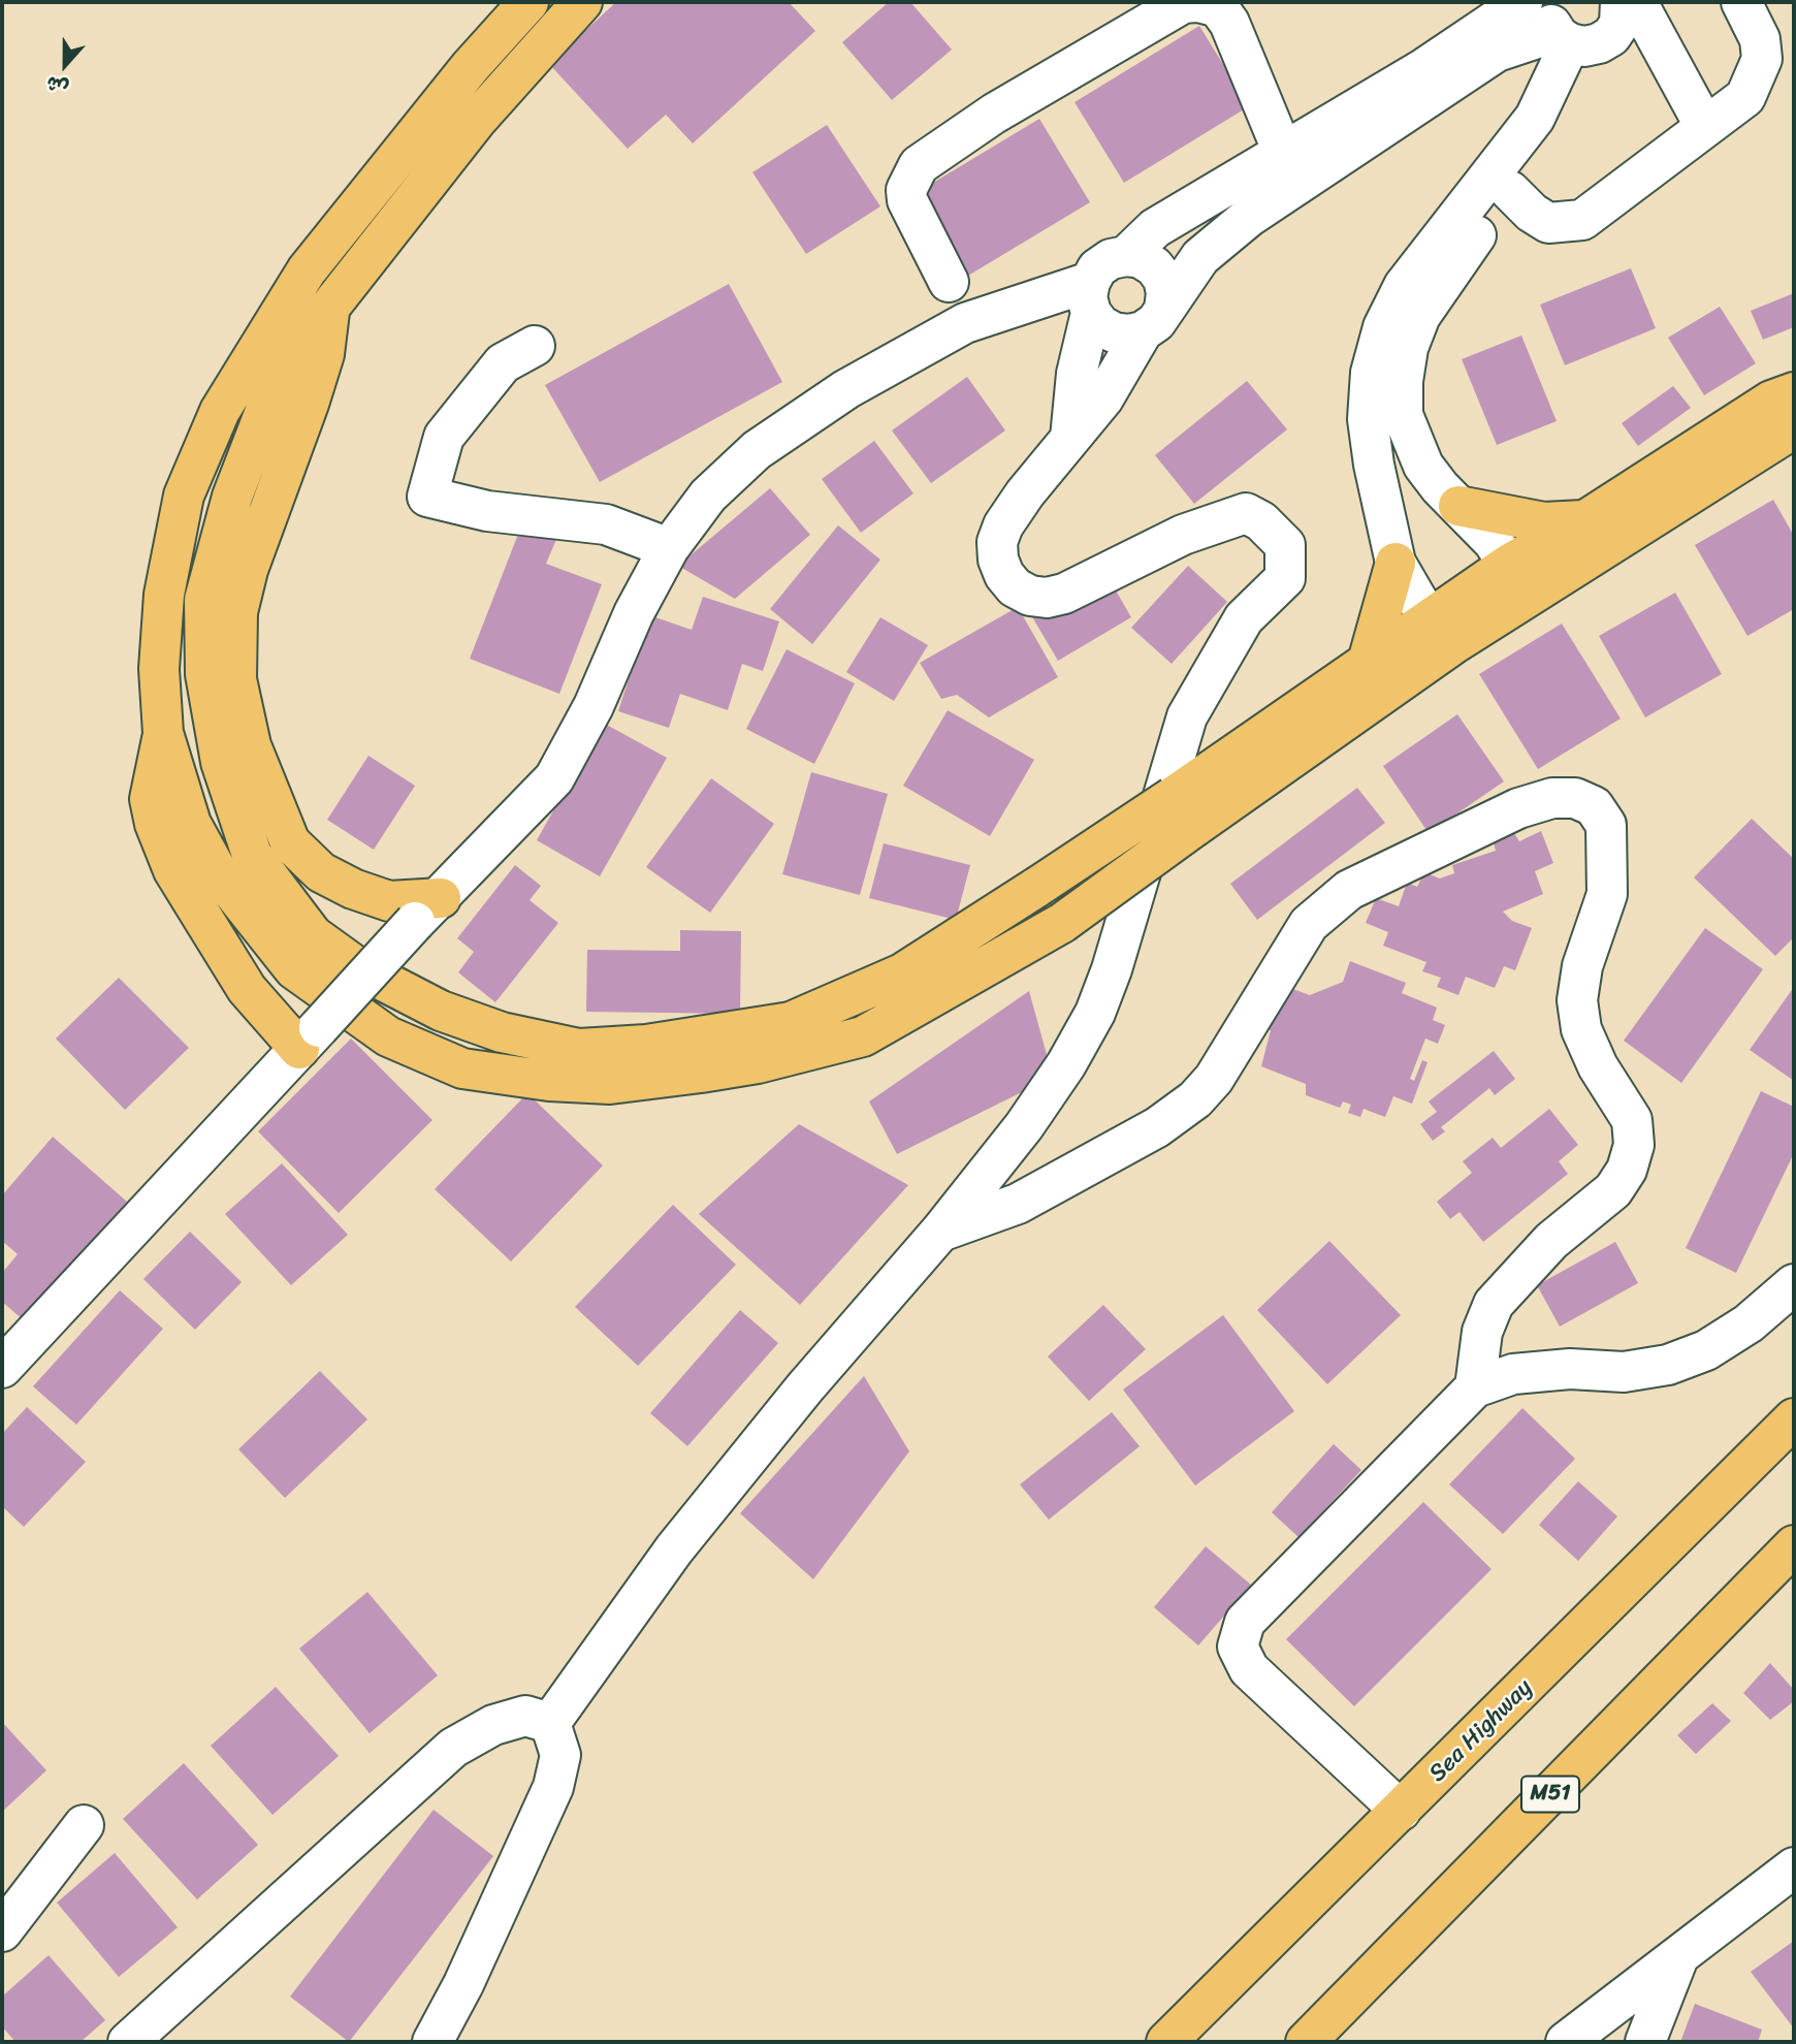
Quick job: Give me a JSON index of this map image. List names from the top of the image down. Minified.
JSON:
{"streets":{"main road":["Sea Highway","M51"]},"north":"bottom"}
